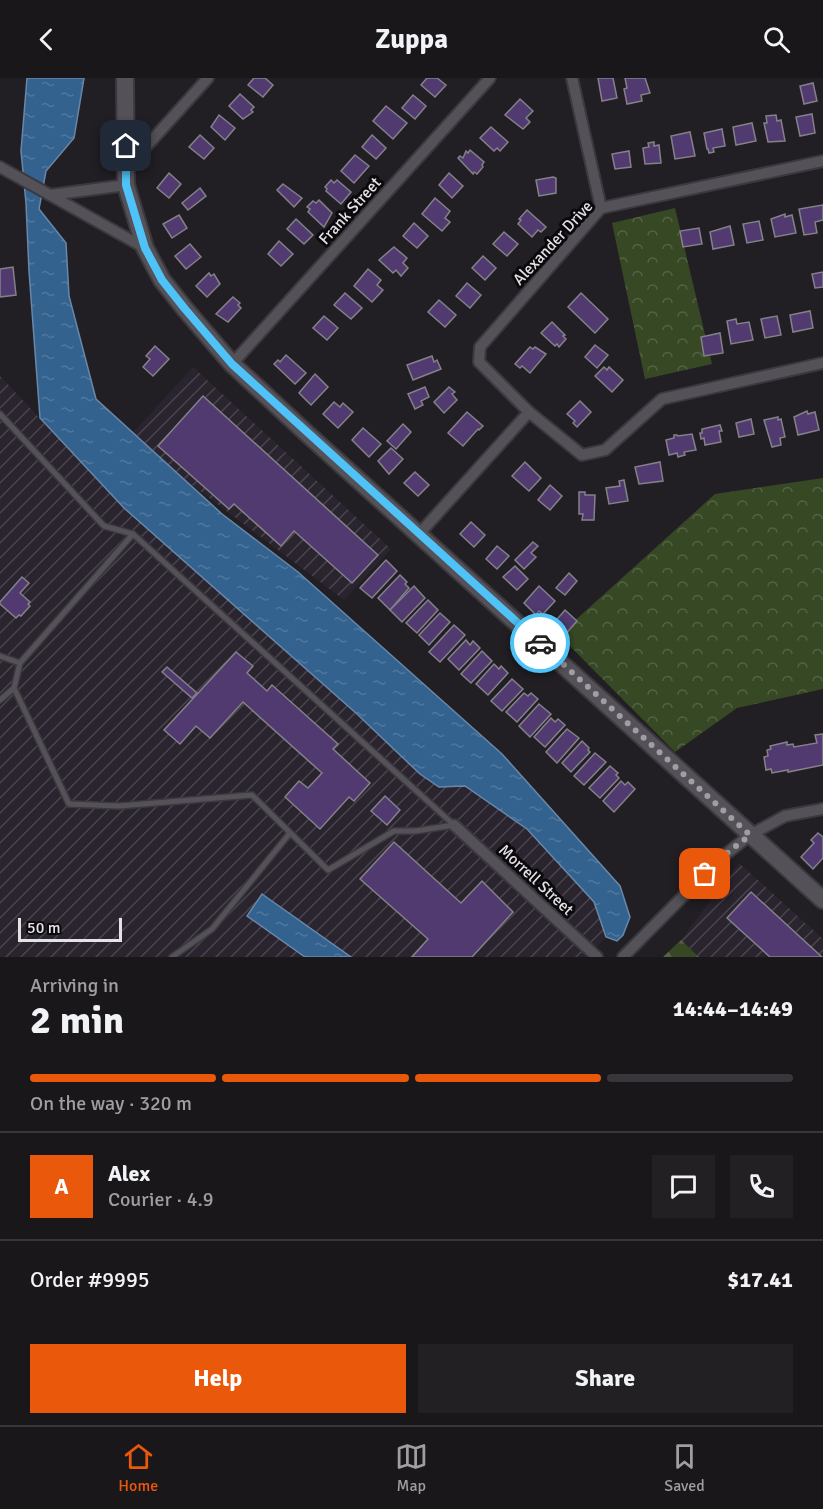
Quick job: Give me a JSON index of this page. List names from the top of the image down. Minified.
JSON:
{"streets":{"street":["Frank Street","Alexander Drive","Morrell Street"]},"scale_bar":"50 m","page":{"header":"Zuppa","scale":"50 m","heading":["2 min","Arriving in","14:44–14:49"],"panel":["Alex","Courier · 4.9","Order #9995","$17.41"],"bar":"On the way · 320 m","round":"A","buttons":["Help","Share"],"tabs":["Home","Map","Saved"]}}
